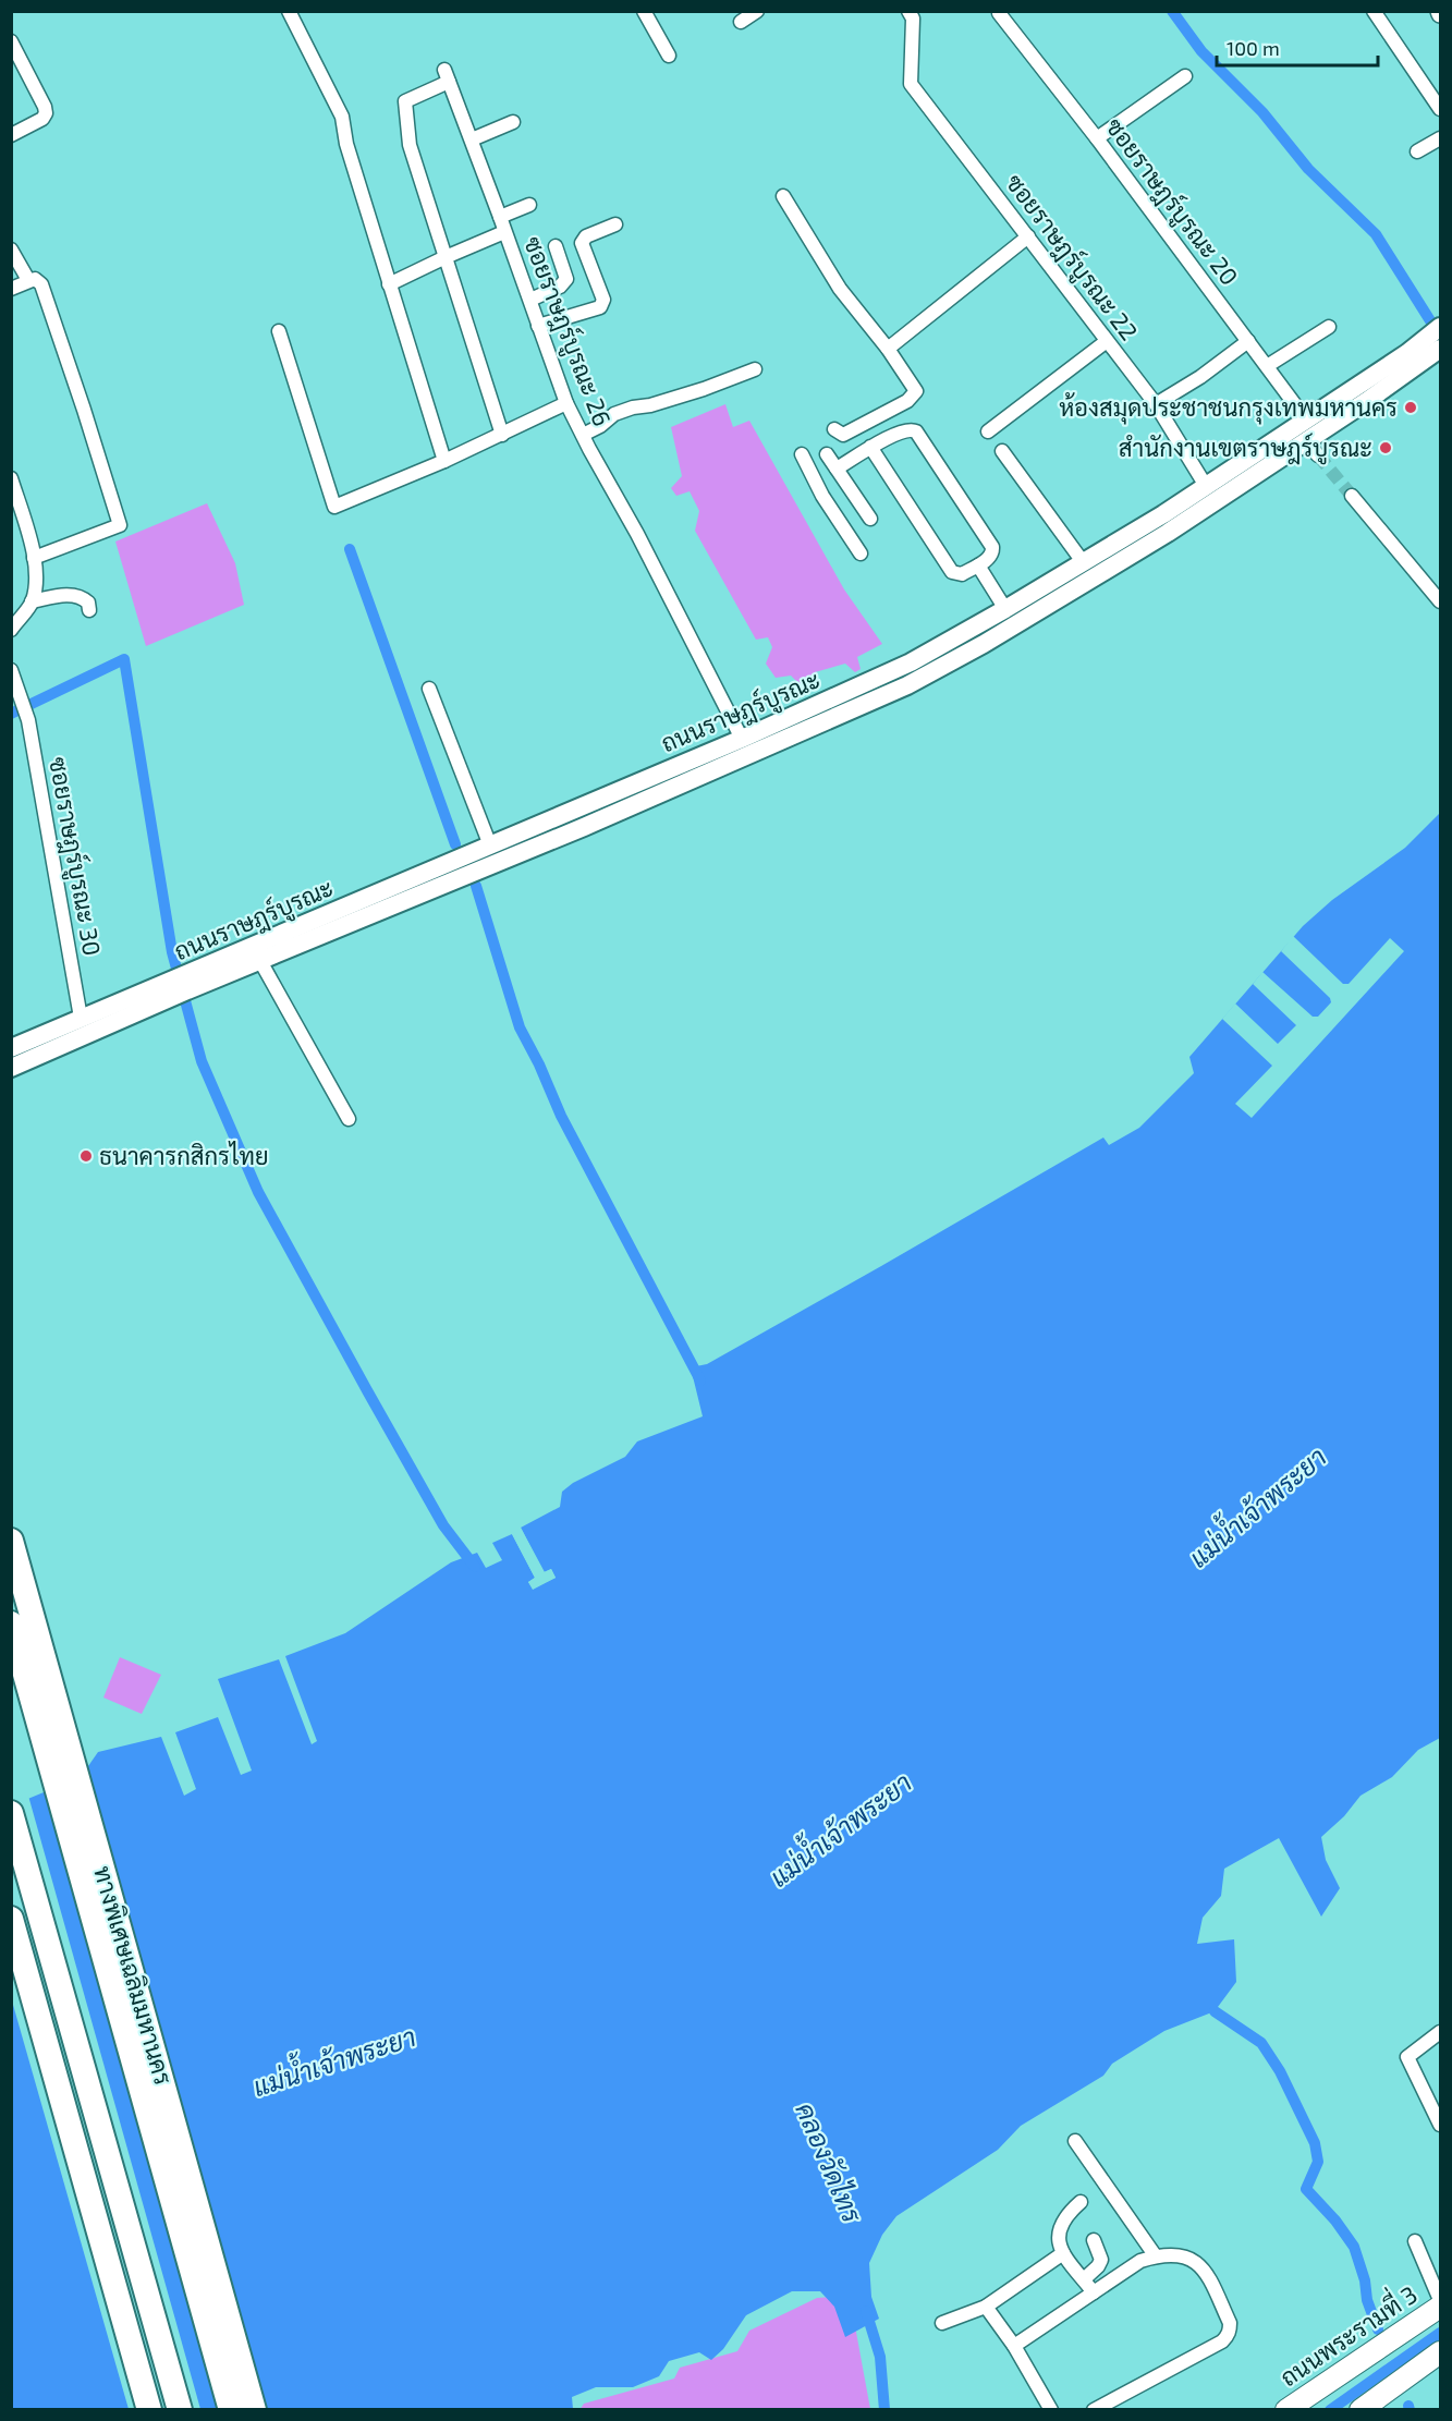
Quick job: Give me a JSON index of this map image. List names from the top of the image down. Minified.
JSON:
{"streets":{"highway":["ทางพิเศษเฉลิมมหานคร"],"main road":["ถนนราษฎร์บูรณะ","ถนนพระรามที่ 3"],"street":["ซอยราษฎร์บูรณะ 20","ซอยราษฎร์บูรณะ 22","ซอยราษฎร์บูรณะ 26","ซอยราษฎร์บูรณะ 30"]},"crossings":[["ซอยราษฎร์บูรณะ 20","ถนนราษฎร์บูรณะ"],["ซอยราษฎร์บูรณะ 22","ถนนราษฎร์บูรณะ"],["ซอยราษฎร์บูรณะ 26","ถนนราษฎร์บูรณะ"],["ถนนราษฎร์บูรณะ","ซอยราษฎร์บูรณะ 30"]],"water":["แม่น้ำเจ้าพระยา","คลองวัดไทร"],"places":["ห้องสมุดประชาชนกรุงเทพมหานคร","สำนักงานเขตราษฎร์บูรณะ","ธนาคารกสิกรไทย"],"scale_bar":"100 m"}
